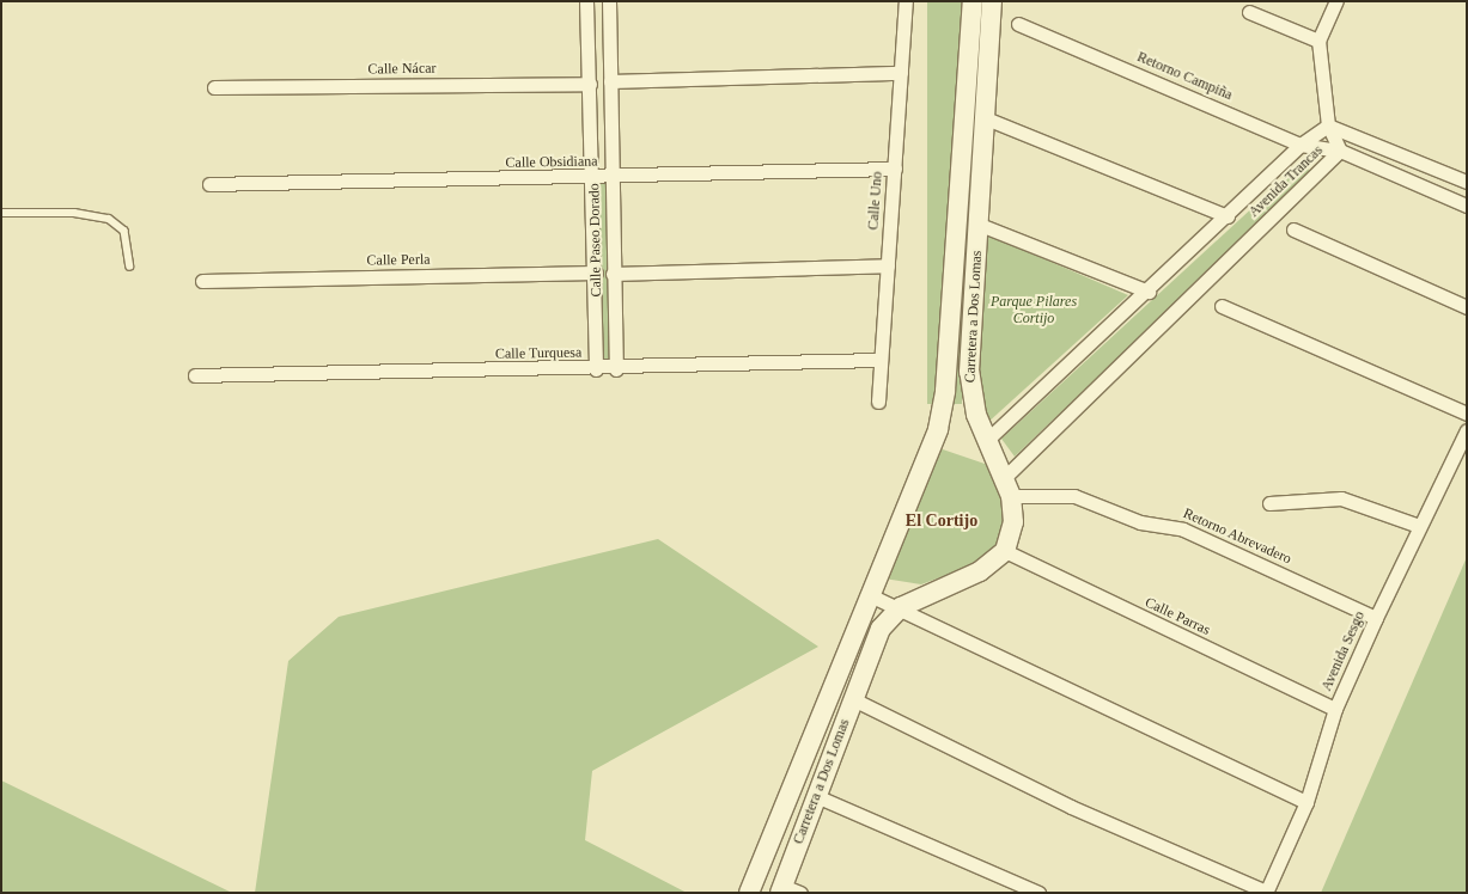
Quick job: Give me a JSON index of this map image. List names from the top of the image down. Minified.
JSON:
{"streets":{"main road":["Carretera a Dos Lomas"],"street":["Calle Nácar","Retorno Campiña","Calle Obsidiana","Avenida Trancas","Calle Uno","Calle Paseo Dorado","Calle Perla","Calle Turquesa","Retorno Abrevadero","Calle Parras","Avenida Sesgo"]},"crossings":[["Calle Nácar","Calle Paseo Dorado"],["Retorno Campiña","Avenida Trancas"],["Calle Obsidiana","Calle Uno"],["Calle Obsidiana","Calle Paseo Dorado"],["Avenida Trancas","Carretera a Dos Lomas"],["Avenida Trancas","Retorno Abrevadero"],["Calle Uno","Calle Turquesa"],["Calle Paseo Dorado","Calle Perla"],["Calle Paseo Dorado","Calle Turquesa"],["Carretera a Dos Lomas","Retorno Abrevadero"],["Carretera a Dos Lomas","Calle Parras"],["Retorno Abrevadero","Avenida Sesgo"],["Calle Parras","Avenida Sesgo"]],"districts":["El Cortijo"],"parks":["Parque Pilares Cortijo"]}
